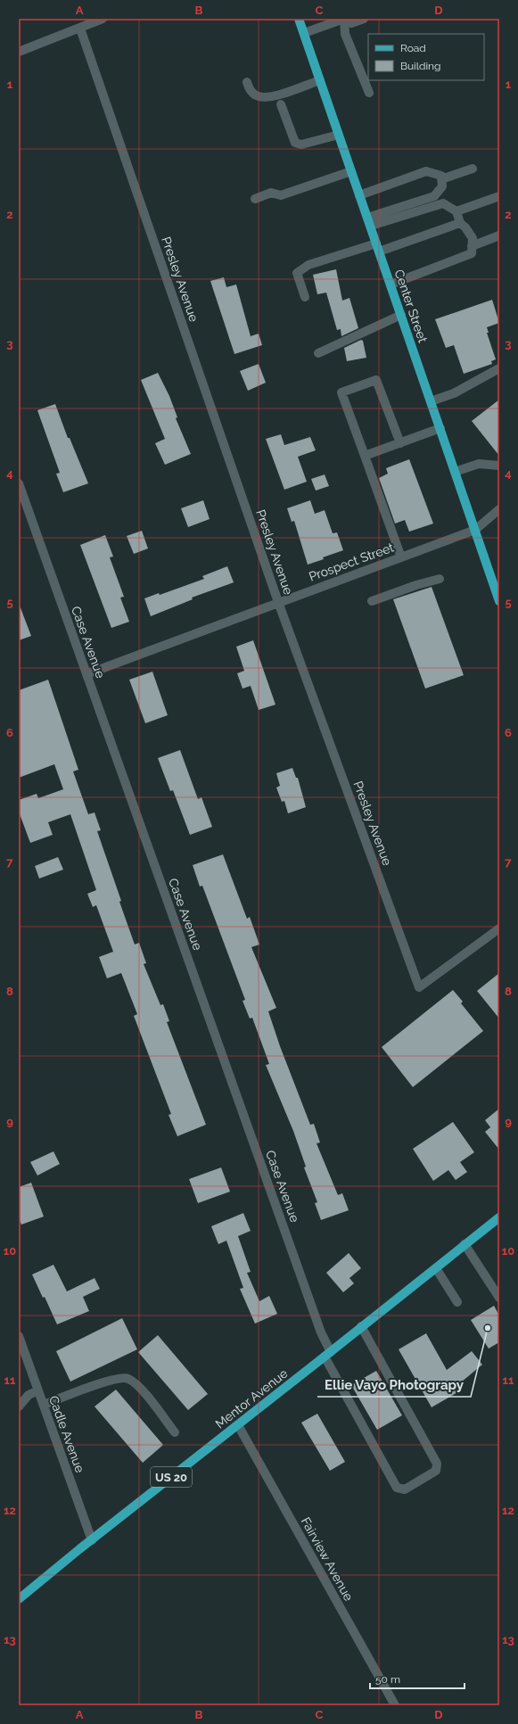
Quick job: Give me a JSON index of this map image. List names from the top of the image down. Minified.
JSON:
{"streets":{"main road":["Center Street","Mentor Avenue","US 20"],"street":["Presley Avenue","Prospect Street","Case Avenue","Cadle Avenue","Fairview Avenue"]},"crossings":[["Presley Avenue","Prospect Street"],["Center Street","Prospect Street"],["Prospect Street","Case Avenue"],["Case Avenue","Mentor Avenue"],["Mentor Avenue","Cadle Avenue"],["Mentor Avenue","Fairview Avenue"]],"places":["Ellie Vayo Photograpy"],"legend":["Road","Building"],"scale_bar":"50 m","grid":{"columns":["A","B","C","D"],"rows":["1","2","3","4","5","6","7","8","9","10","11","12","13"]}}
